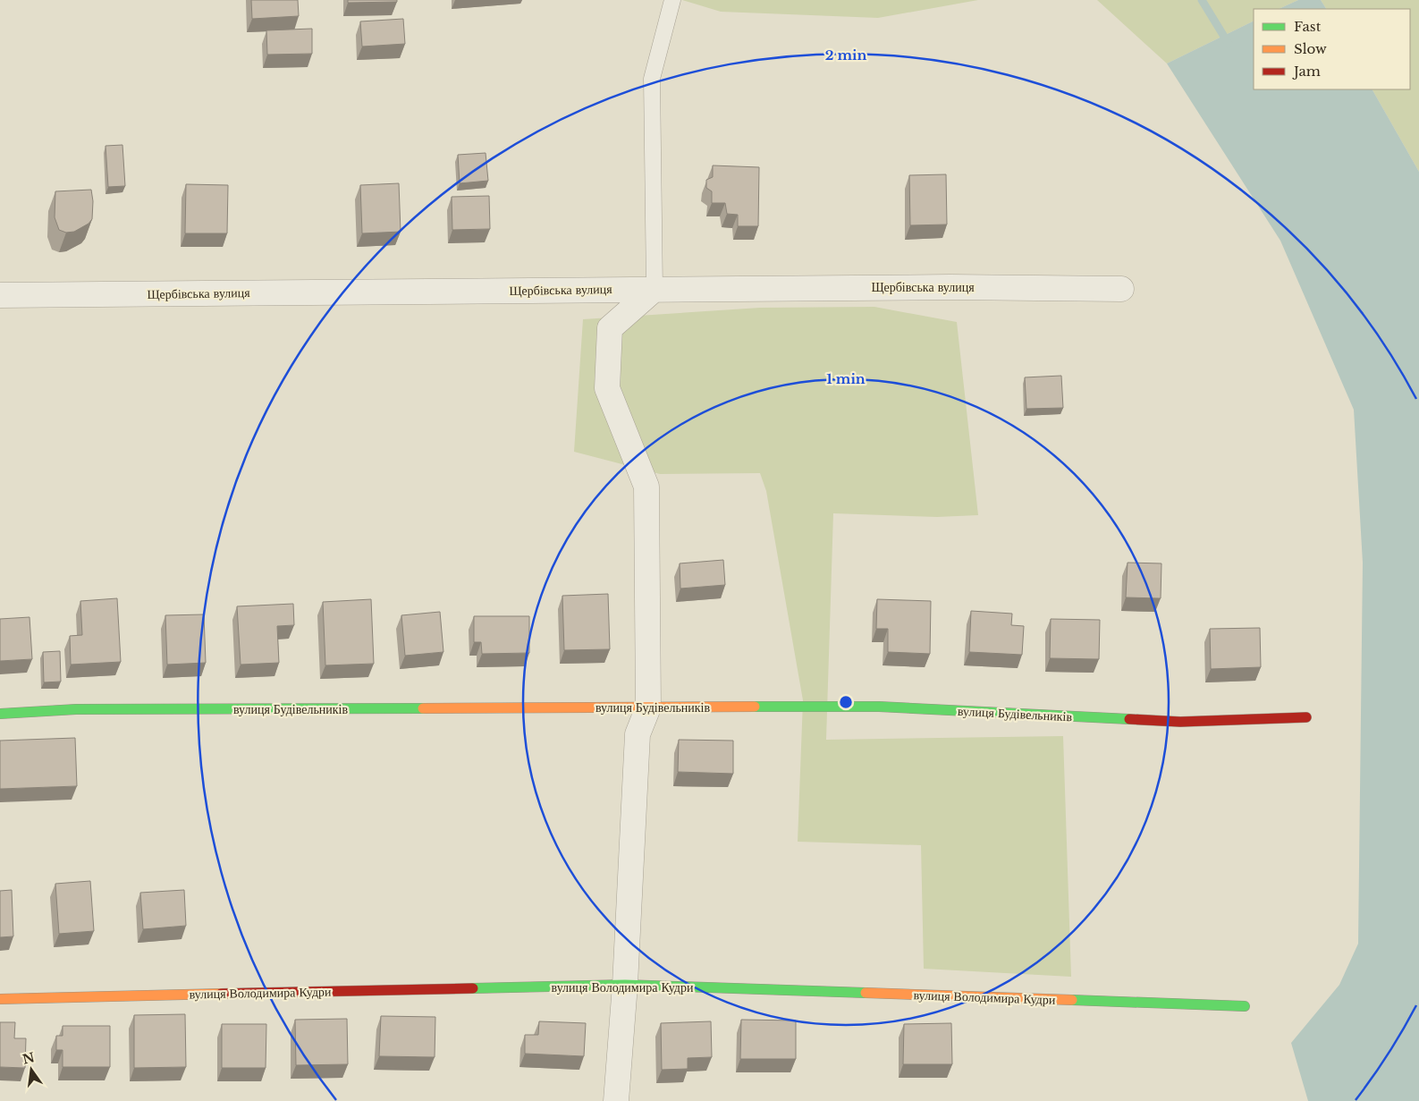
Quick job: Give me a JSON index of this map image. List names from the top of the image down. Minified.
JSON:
{"streets":{"street":["Щербівська вулиця","вулиця Будівельників","вулиця Володимира Кудри"]},"legend":["Fast","Slow","Jam"],"north":"top","rings":["2 min","1 min"]}
